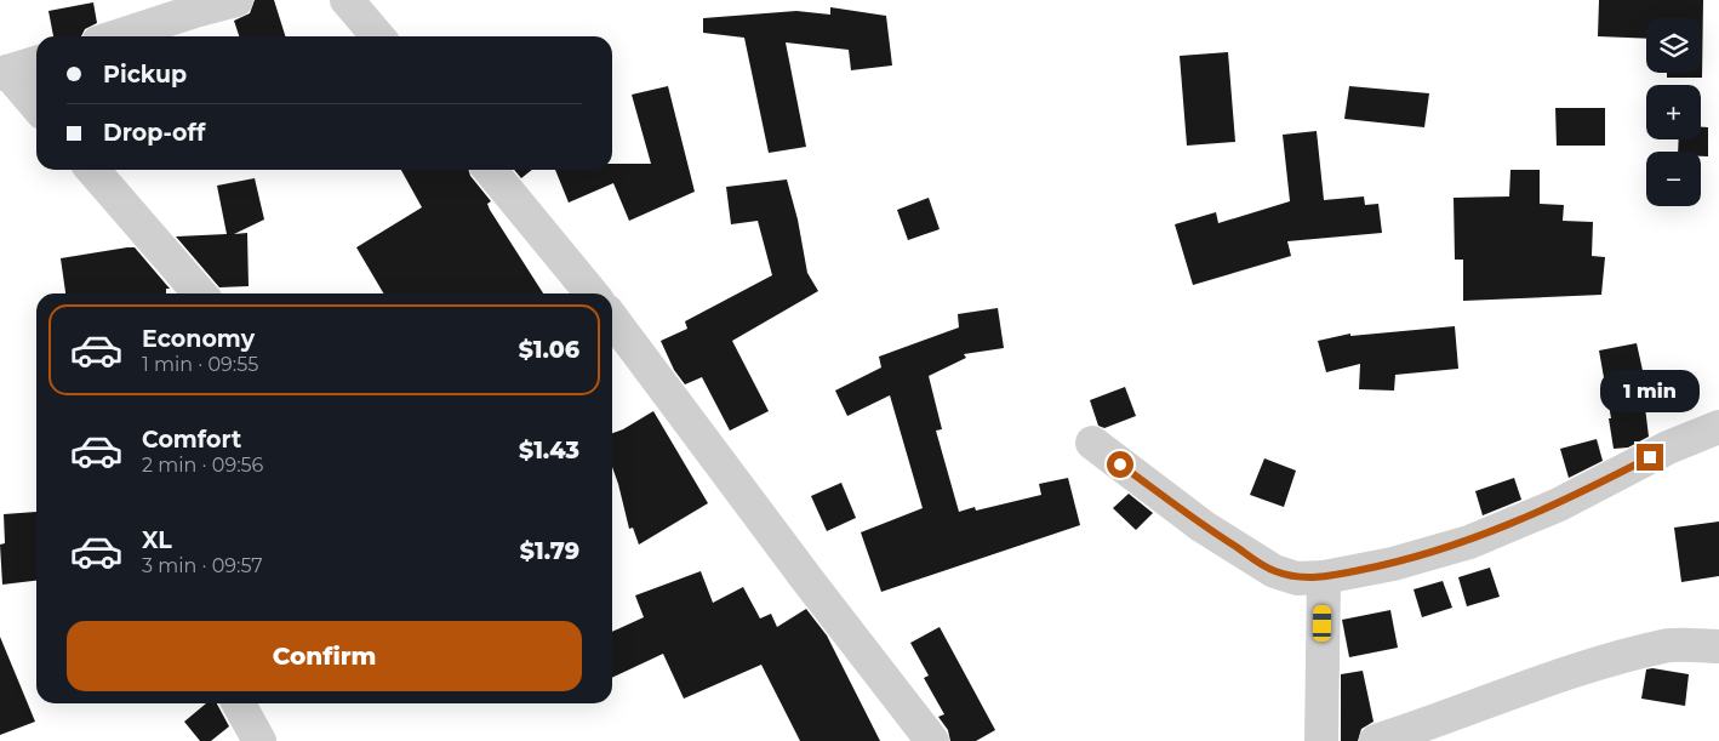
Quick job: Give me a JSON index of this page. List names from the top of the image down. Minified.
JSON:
{"page":{"map_buttons":["+","−"],"banner":["Pickup","Drop-off"],"list":[{"name":"Economy","note":"1 min · 09:55","value":"$1.06"},{"name":"Comfort","note":"2 min · 09:56","value":"$1.43"},{"name":"XL","note":"3 min · 09:57","value":"$1.79"}],"bubble":"1 min","buttons":"Confirm"}}
